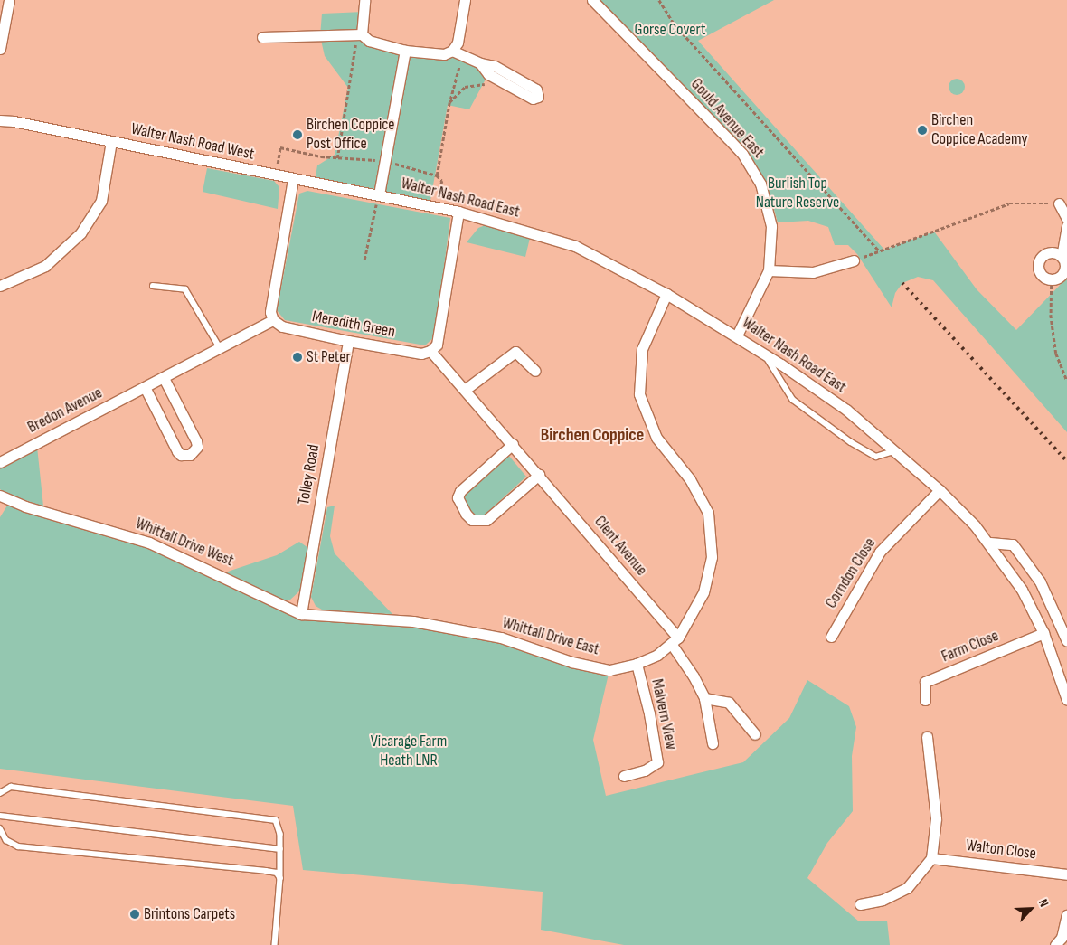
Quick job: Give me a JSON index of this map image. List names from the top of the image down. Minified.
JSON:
{"streets":{"street":["Gould Avenue East","Walter Nash Road West","Walter Nash Road East","Meredith Green","Bredon Avenue","Tolley Road","Whittall Drive West","Clent Avenue","Corndon Close","Whittall Drive East","Farm Close","Malvern View","Walton Close"]},"crossings":[["Gould Avenue East","Walter Nash Road East"],["Walter Nash Road West","Walter Nash Road East"],["Walter Nash Road East","Corndon Close"],["Walter Nash Road East","Farm Close"],["Meredith Green","Bredon Avenue"],["Meredith Green","Tolley Road"],["Meredith Green","Clent Avenue"],["Tolley Road","Whittall Drive West"],["Tolley Road","Whittall Drive East"],["Whittall Drive West","Whittall Drive East"],["Clent Avenue","Whittall Drive East"],["Whittall Drive East","Malvern View"]],"districts":["Birchen Coppice"],"parks":["Gorse Covert","Burlish Top Nature Reserve","Vicarage Farm Heath LNR"],"places":["Birchen Coppice Academy","Birchen Coppice Post Office","St Peter","Brintons Carpets"],"north":"top right"}
